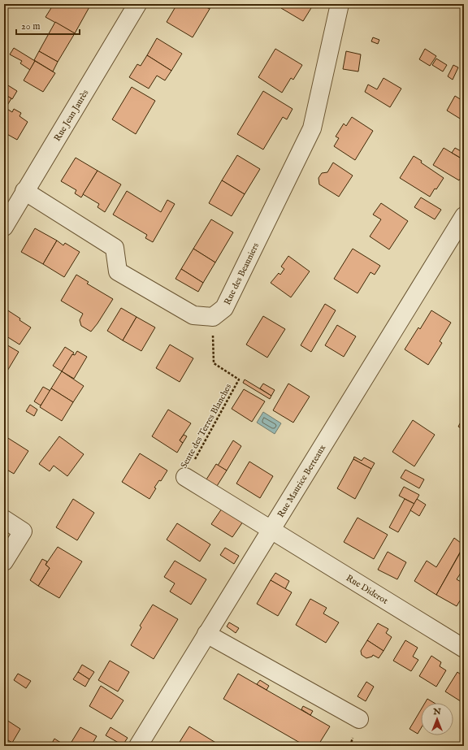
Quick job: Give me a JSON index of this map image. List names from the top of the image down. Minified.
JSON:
{"streets":{"street":["Rue Jean Jaurès","Rue des Beauniers","Rue Maurice Berteaux","Rue Diderot"],"path":["Sente des Terres Blanches"]},"crossings":[["Rue des Beauniers","Sente des Terres Blanches"],["Sente des Terres Blanches","Rue Diderot"],["Rue Maurice Berteaux","Rue Diderot"]],"scale_bar":"20 m","north":"top"}
